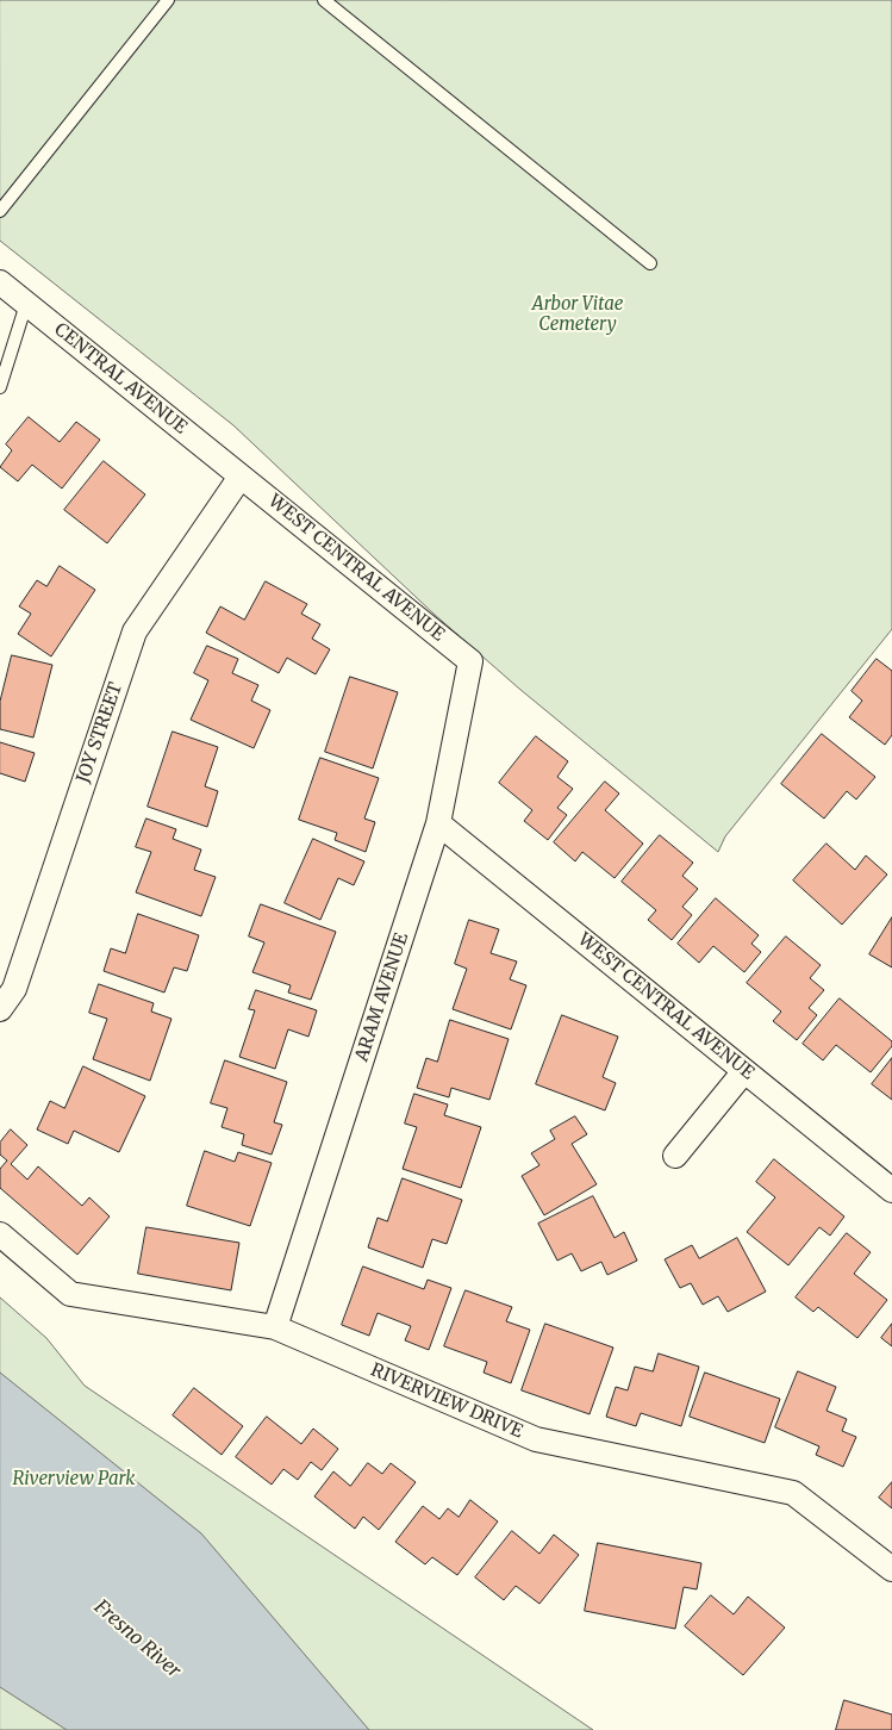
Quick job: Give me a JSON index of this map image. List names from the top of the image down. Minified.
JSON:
{"streets":{"street":["CENTRAL AVENUE","WEST CENTRAL AVENUE","JOY STREET","ARAM AVENUE","RIVERVIEW DRIVE"]},"crossings":[["CENTRAL AVENUE","WEST CENTRAL AVENUE"],["CENTRAL AVENUE","JOY STREET"],["WEST CENTRAL AVENUE","JOY STREET"],["WEST CENTRAL AVENUE","ARAM AVENUE"],["ARAM AVENUE","RIVERVIEW DRIVE"]],"water":["Fresno River"],"parks":["Arbor Vitae Cemetery","Riverview Park"]}
